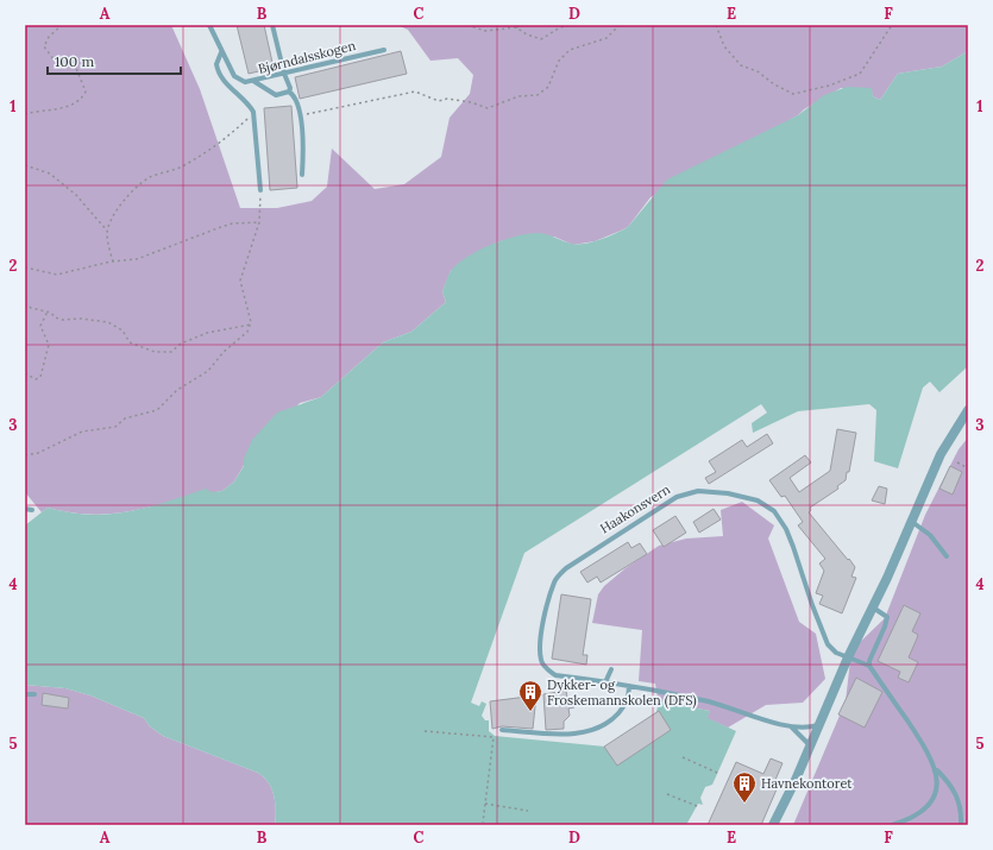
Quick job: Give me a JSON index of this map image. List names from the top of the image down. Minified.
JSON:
{"streets":{"lane":["Bjørndalsskogen","Haakonsvern"]},"places":{"building":["Dykker- og Froskemannskolen (DFS)","Havnekontoret"]},"scale_bar":"100 m","grid":{"columns":["A","B","C","D","E","F"],"rows":["1","2","3","4","5"]}}
